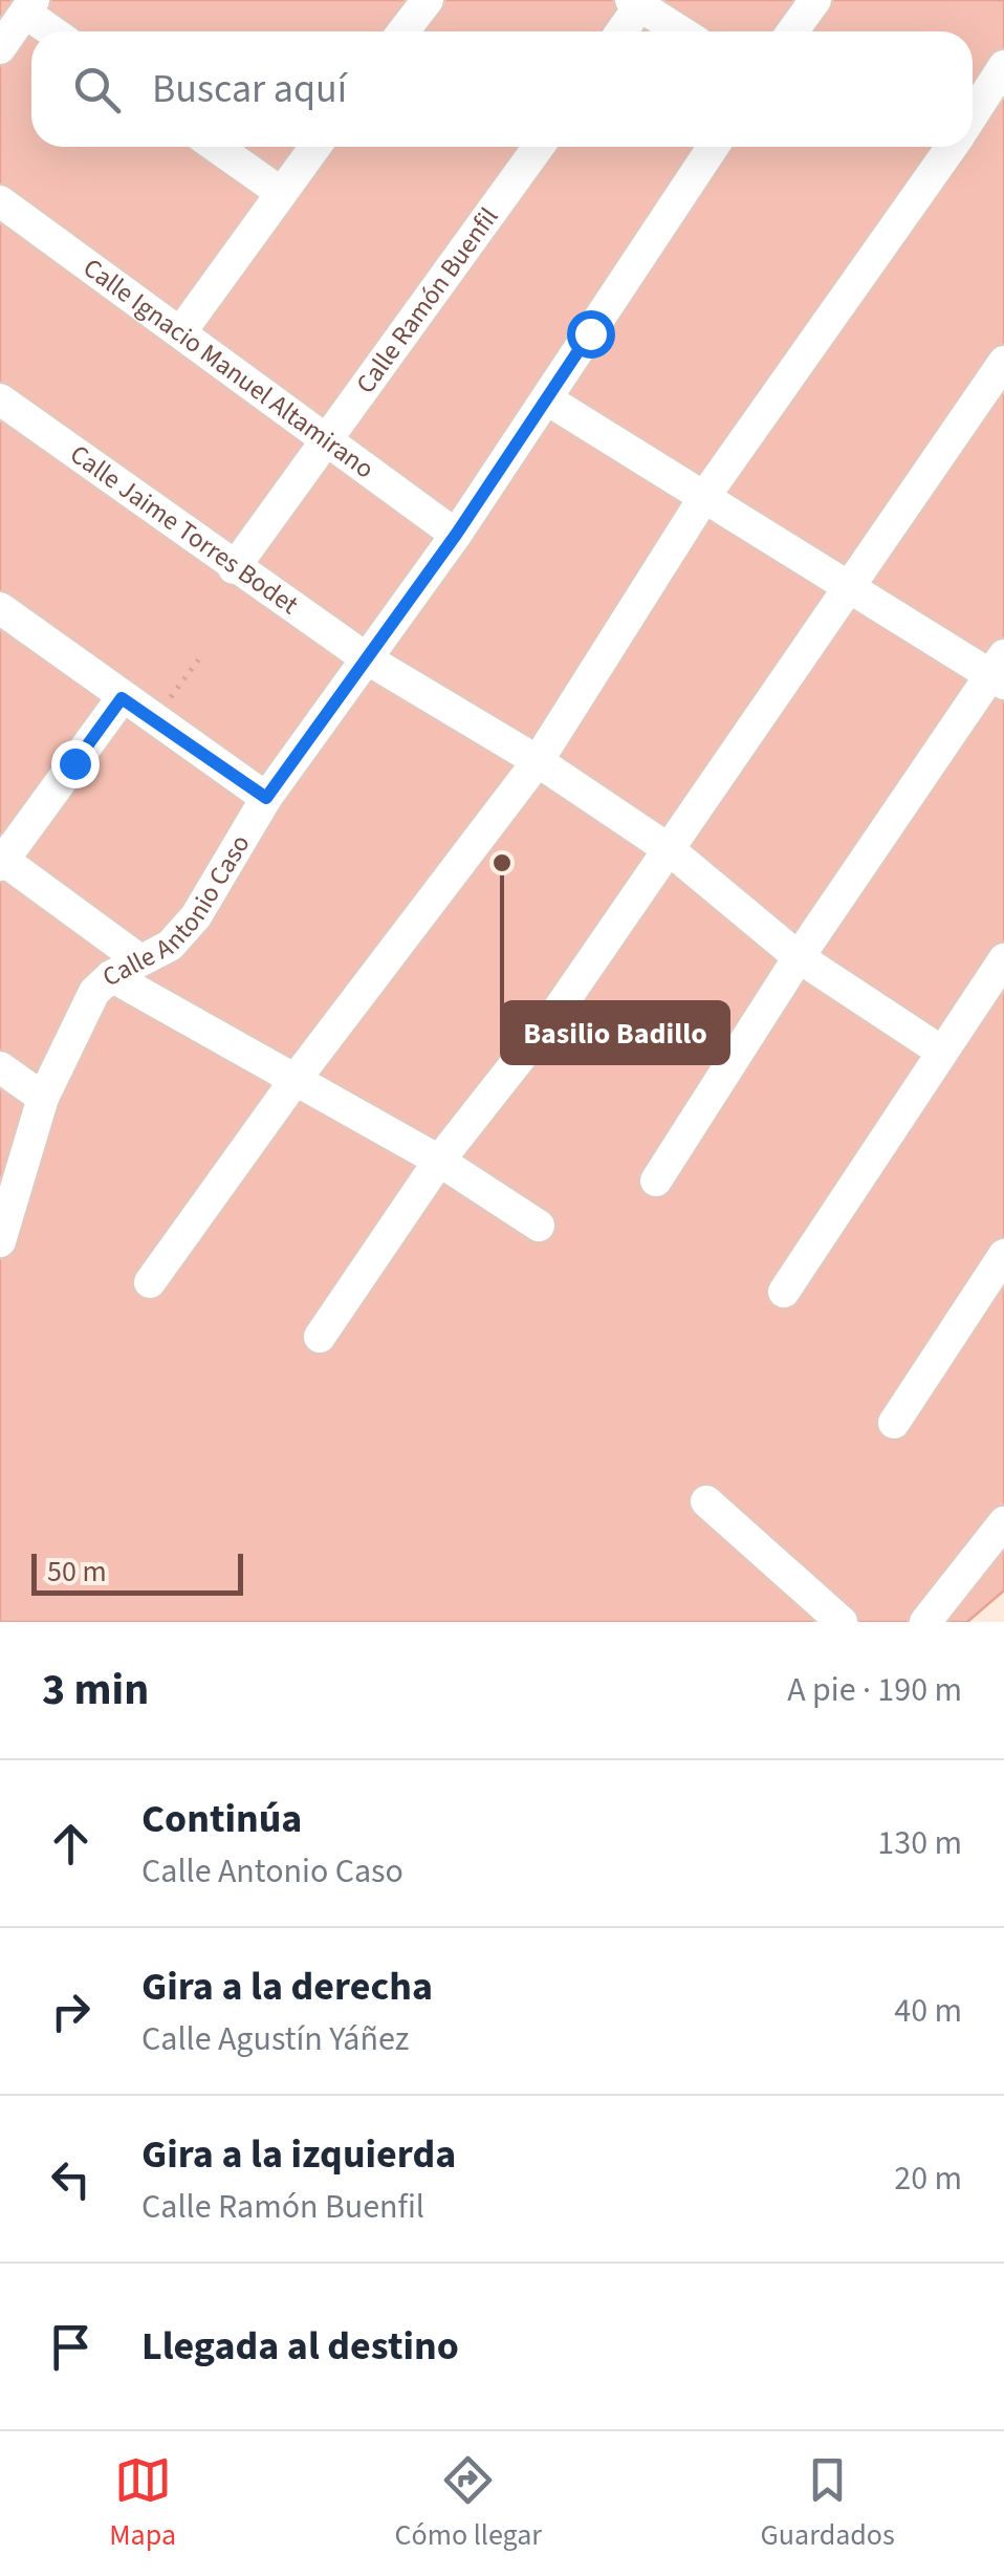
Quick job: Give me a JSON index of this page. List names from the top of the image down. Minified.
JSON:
{"streets":{"street":["Calle Ramón Buenfil","Calle Ignacio Manuel Altamirano","Calle Jaime Torres Bodet","Calle Antonio Caso"]},"crossings":[["Calle Ramón Buenfil","Calle Ignacio Manuel Altamirano"],["Calle Ramón Buenfil","Calle Jaime Torres Bodet"],["Calle Ignacio Manuel Altamirano","Calle Antonio Caso"],["Calle Jaime Torres Bodet","Calle Antonio Caso"]],"places":["Basilio Badillo"],"scale_bar":"50 m","page":{"search":"Buscar aquí","scale":"50 m","heading":["3 min","A pie · 190 m"],"list":[["Continúa","Calle Antonio Caso","130 m"],["Gira a la derecha","Calle Agustín Yáñez","40 m"],["Gira a la izquierda","Calle Ramón Buenfil","20 m"],"Llegada al destino"],"nav":["Mapa","Cómo llegar","Guardados"]}}
